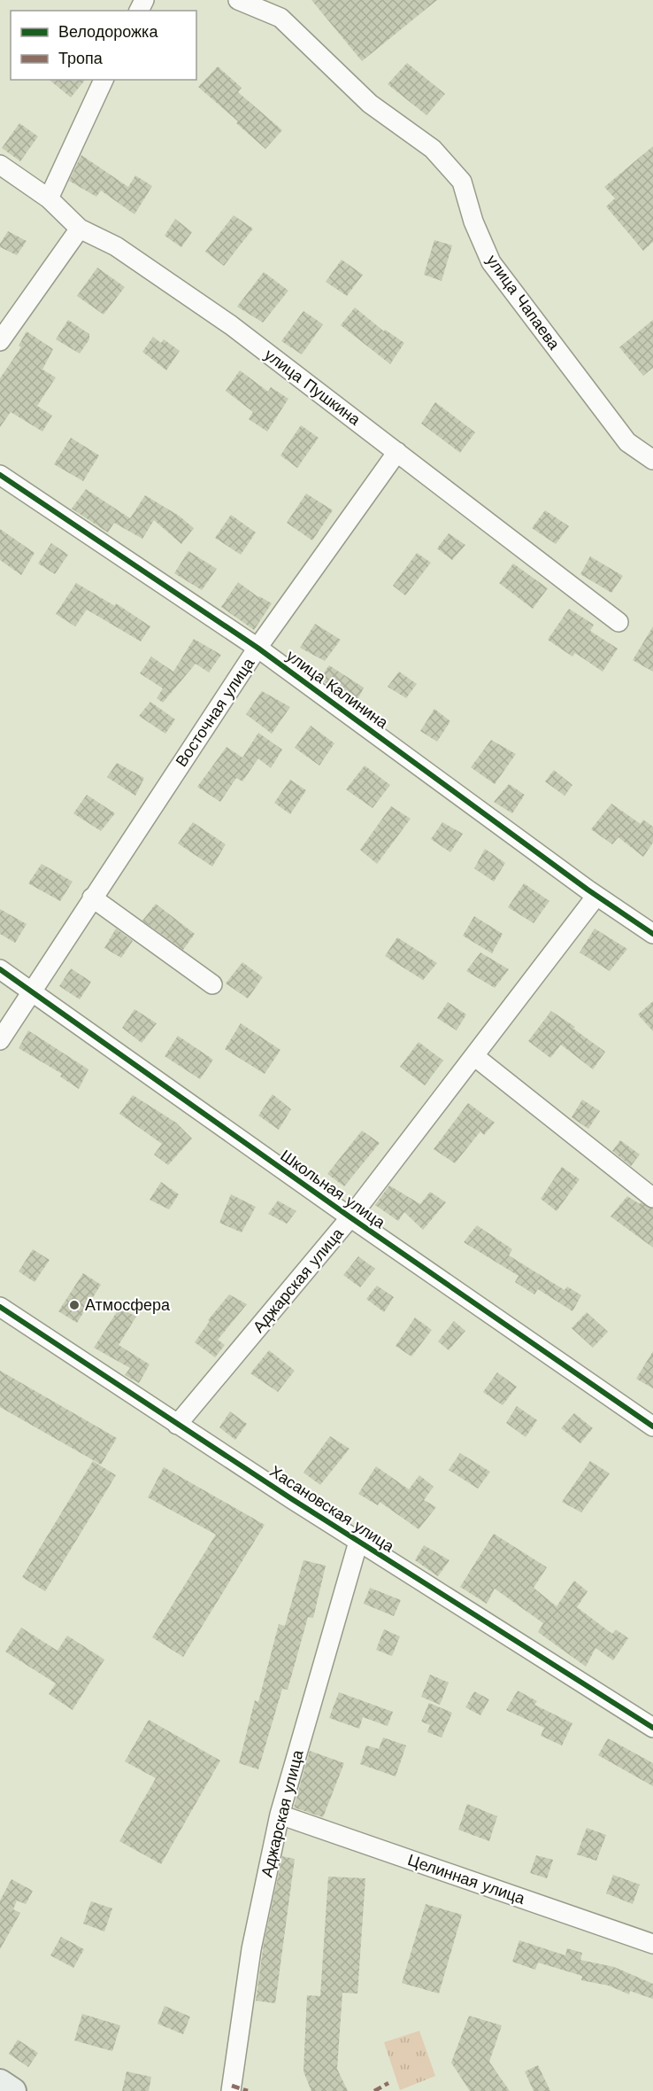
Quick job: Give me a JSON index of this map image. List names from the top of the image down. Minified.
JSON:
{"streets":{"street":["улица Чапаева","улица Пушкина","улица Калинина","Восточная улица","Школьная улица","Аджарская улица","Хасановская улица","Целинная улица"]},"crossings":[["улица Пушкина","Восточная улица"],["улица Калинина","Восточная улица"],["улица Калинина","Аджарская улица"],["Восточная улица","Школьная улица"],["Школьная улица","Аджарская улица"],["Аджарская улица","Хасановская улица"],["Аджарская улица","Целинная улица"]],"places":["Атмосфера"],"legend":["Велодорожка","Тропа"]}
